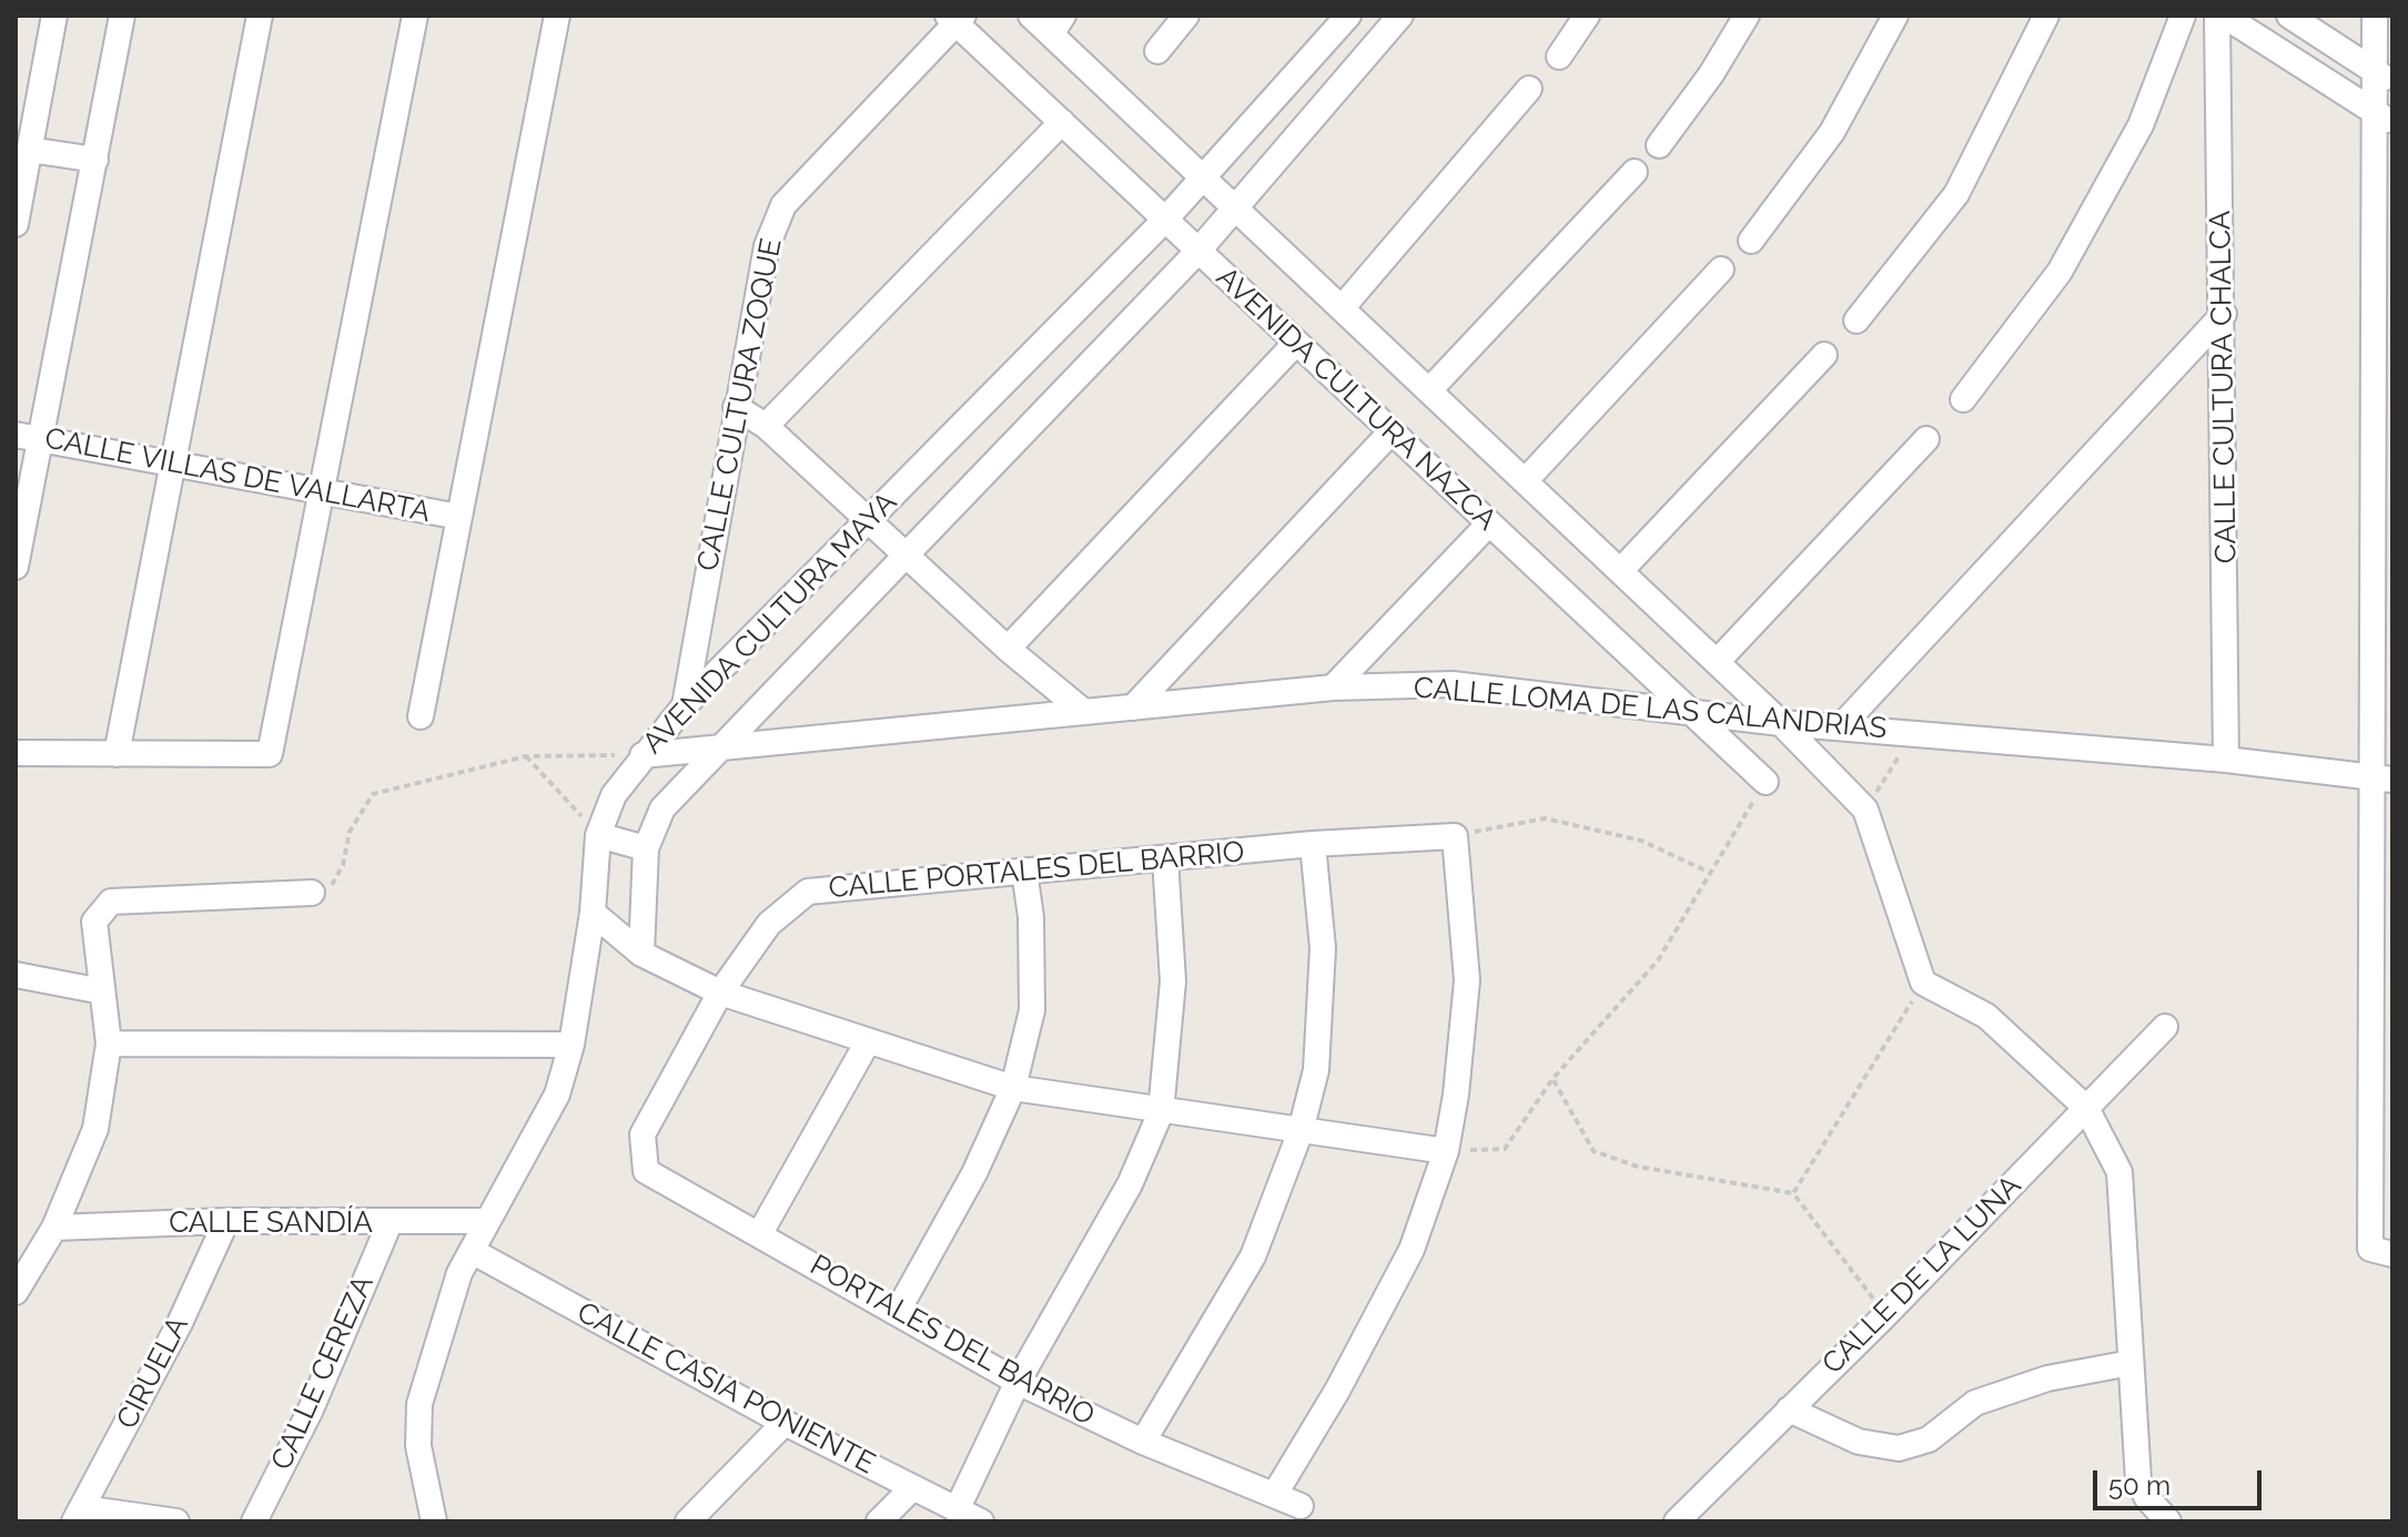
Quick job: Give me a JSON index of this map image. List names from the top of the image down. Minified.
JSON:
{"streets":{"street":["CALLE CULTURA CHALCA","AVENIDA CULTURA NAZCA","CALLE CULTURA ZOQUE","CALLE VILLAS DE VALLARTA","AVENIDA CULTURA MAYA","CALLE LOMA DE LAS CALANDRIAS","CALLE PORTALES DEL BARRIO","CALLE SANDÍA","CALLE DE LA LUNA","PORTALES DEL BARRIO","CIRUELA","CALLE CEREZA","CALLE CASIA PONIENTE"]},"crossings":[["CALLE CULTURA CHALCA","CALLE LOMA DE LAS CALANDRIAS"],["AVENIDA CULTURA NAZCA","CALLE CULTURA ZOQUE"],["AVENIDA CULTURA NAZCA","AVENIDA CULTURA MAYA"],["AVENIDA CULTURA NAZCA","CALLE LOMA DE LAS CALANDRIAS"],["CALLE CULTURA ZOQUE","AVENIDA CULTURA MAYA"],["AVENIDA CULTURA MAYA","CALLE LOMA DE LAS CALANDRIAS"],["AVENIDA CULTURA MAYA","CALLE SANDÍA"],["AVENIDA CULTURA MAYA","CALLE CASIA PONIENTE"],["CALLE PORTALES DEL BARRIO","PORTALES DEL BARRIO"],["CALLE SANDÍA","CIRUELA"],["CALLE SANDÍA","CALLE CEREZA"]],"scale_bar":"50 m"}
